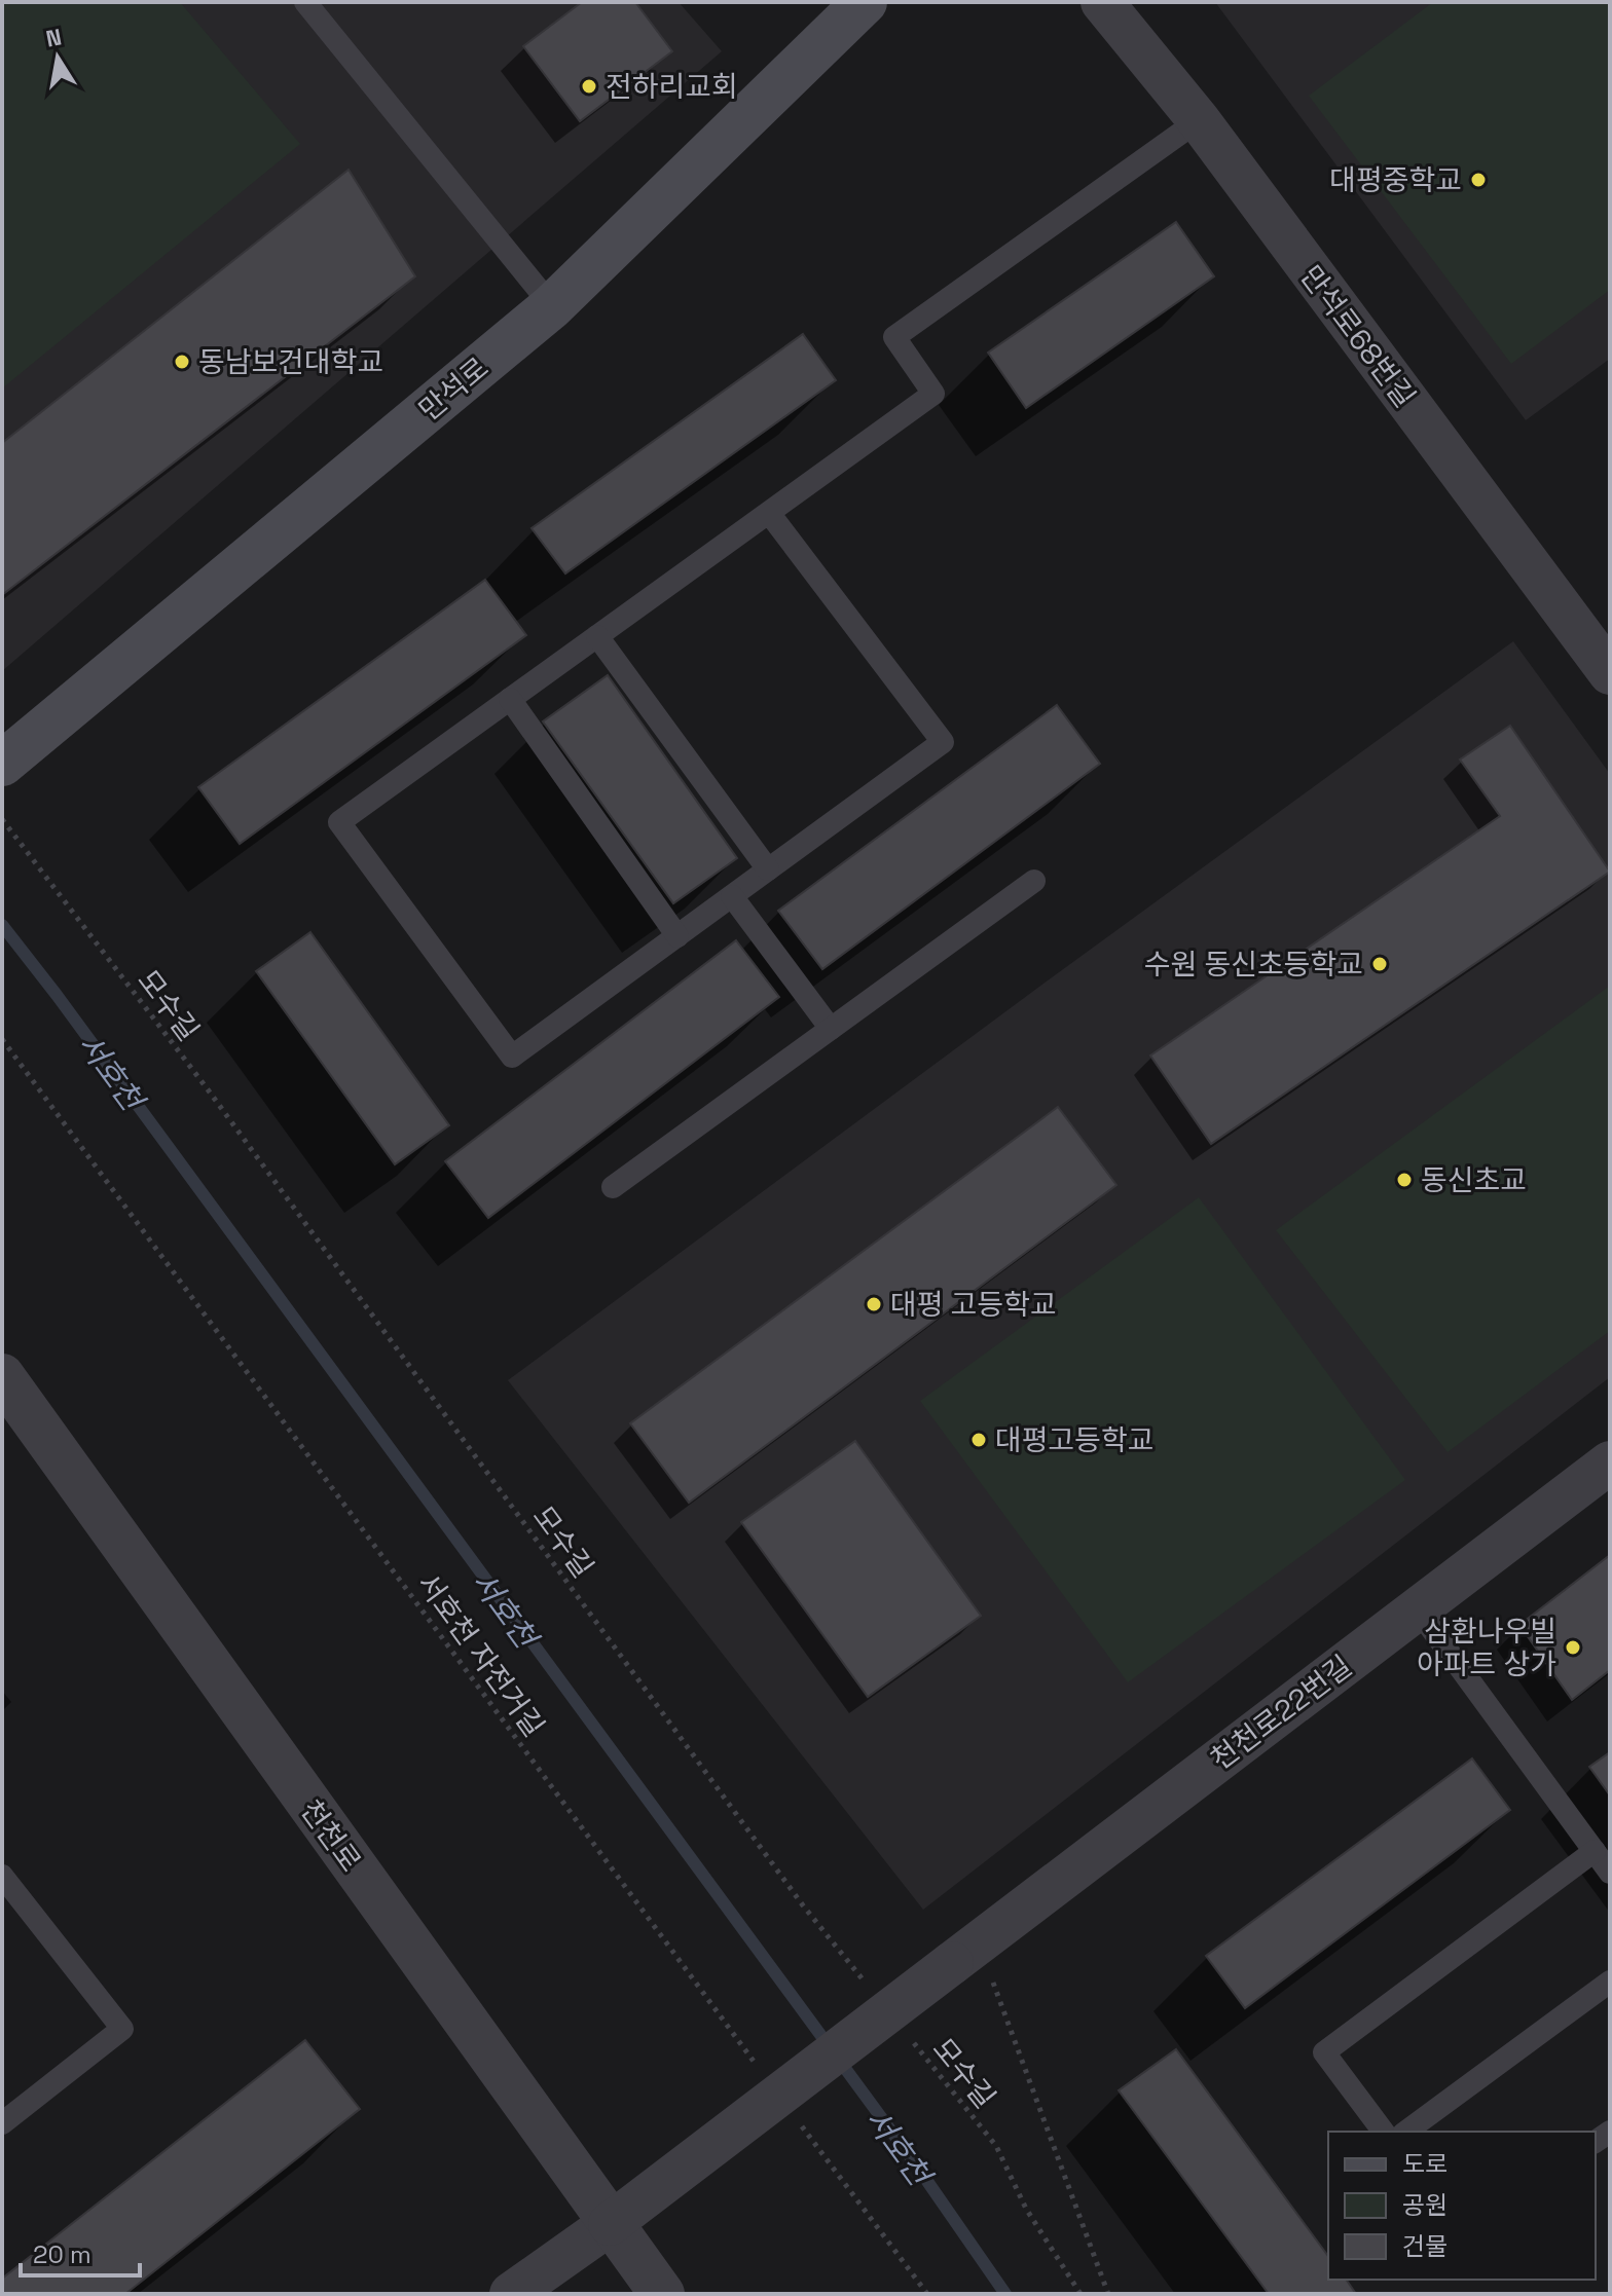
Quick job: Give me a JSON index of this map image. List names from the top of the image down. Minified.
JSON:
{"streets":{"main road":["만석로"],"street":["만석로68번길","천천로22번길","천천로"],"path":["모수길","서호천 자전거길"]},"crossings":[["천천로22번길","천천로"]],"water":["서호천"],"places":["전하리교회","대평중학교","동남보건대학교","수원 동신초등학교","동신초교","대평 고등학교","대평고등학교","삼환나우빌 아파트 상가"],"legend":["도로","공원","건물"],"scale_bar":"20 m","north":"top"}
